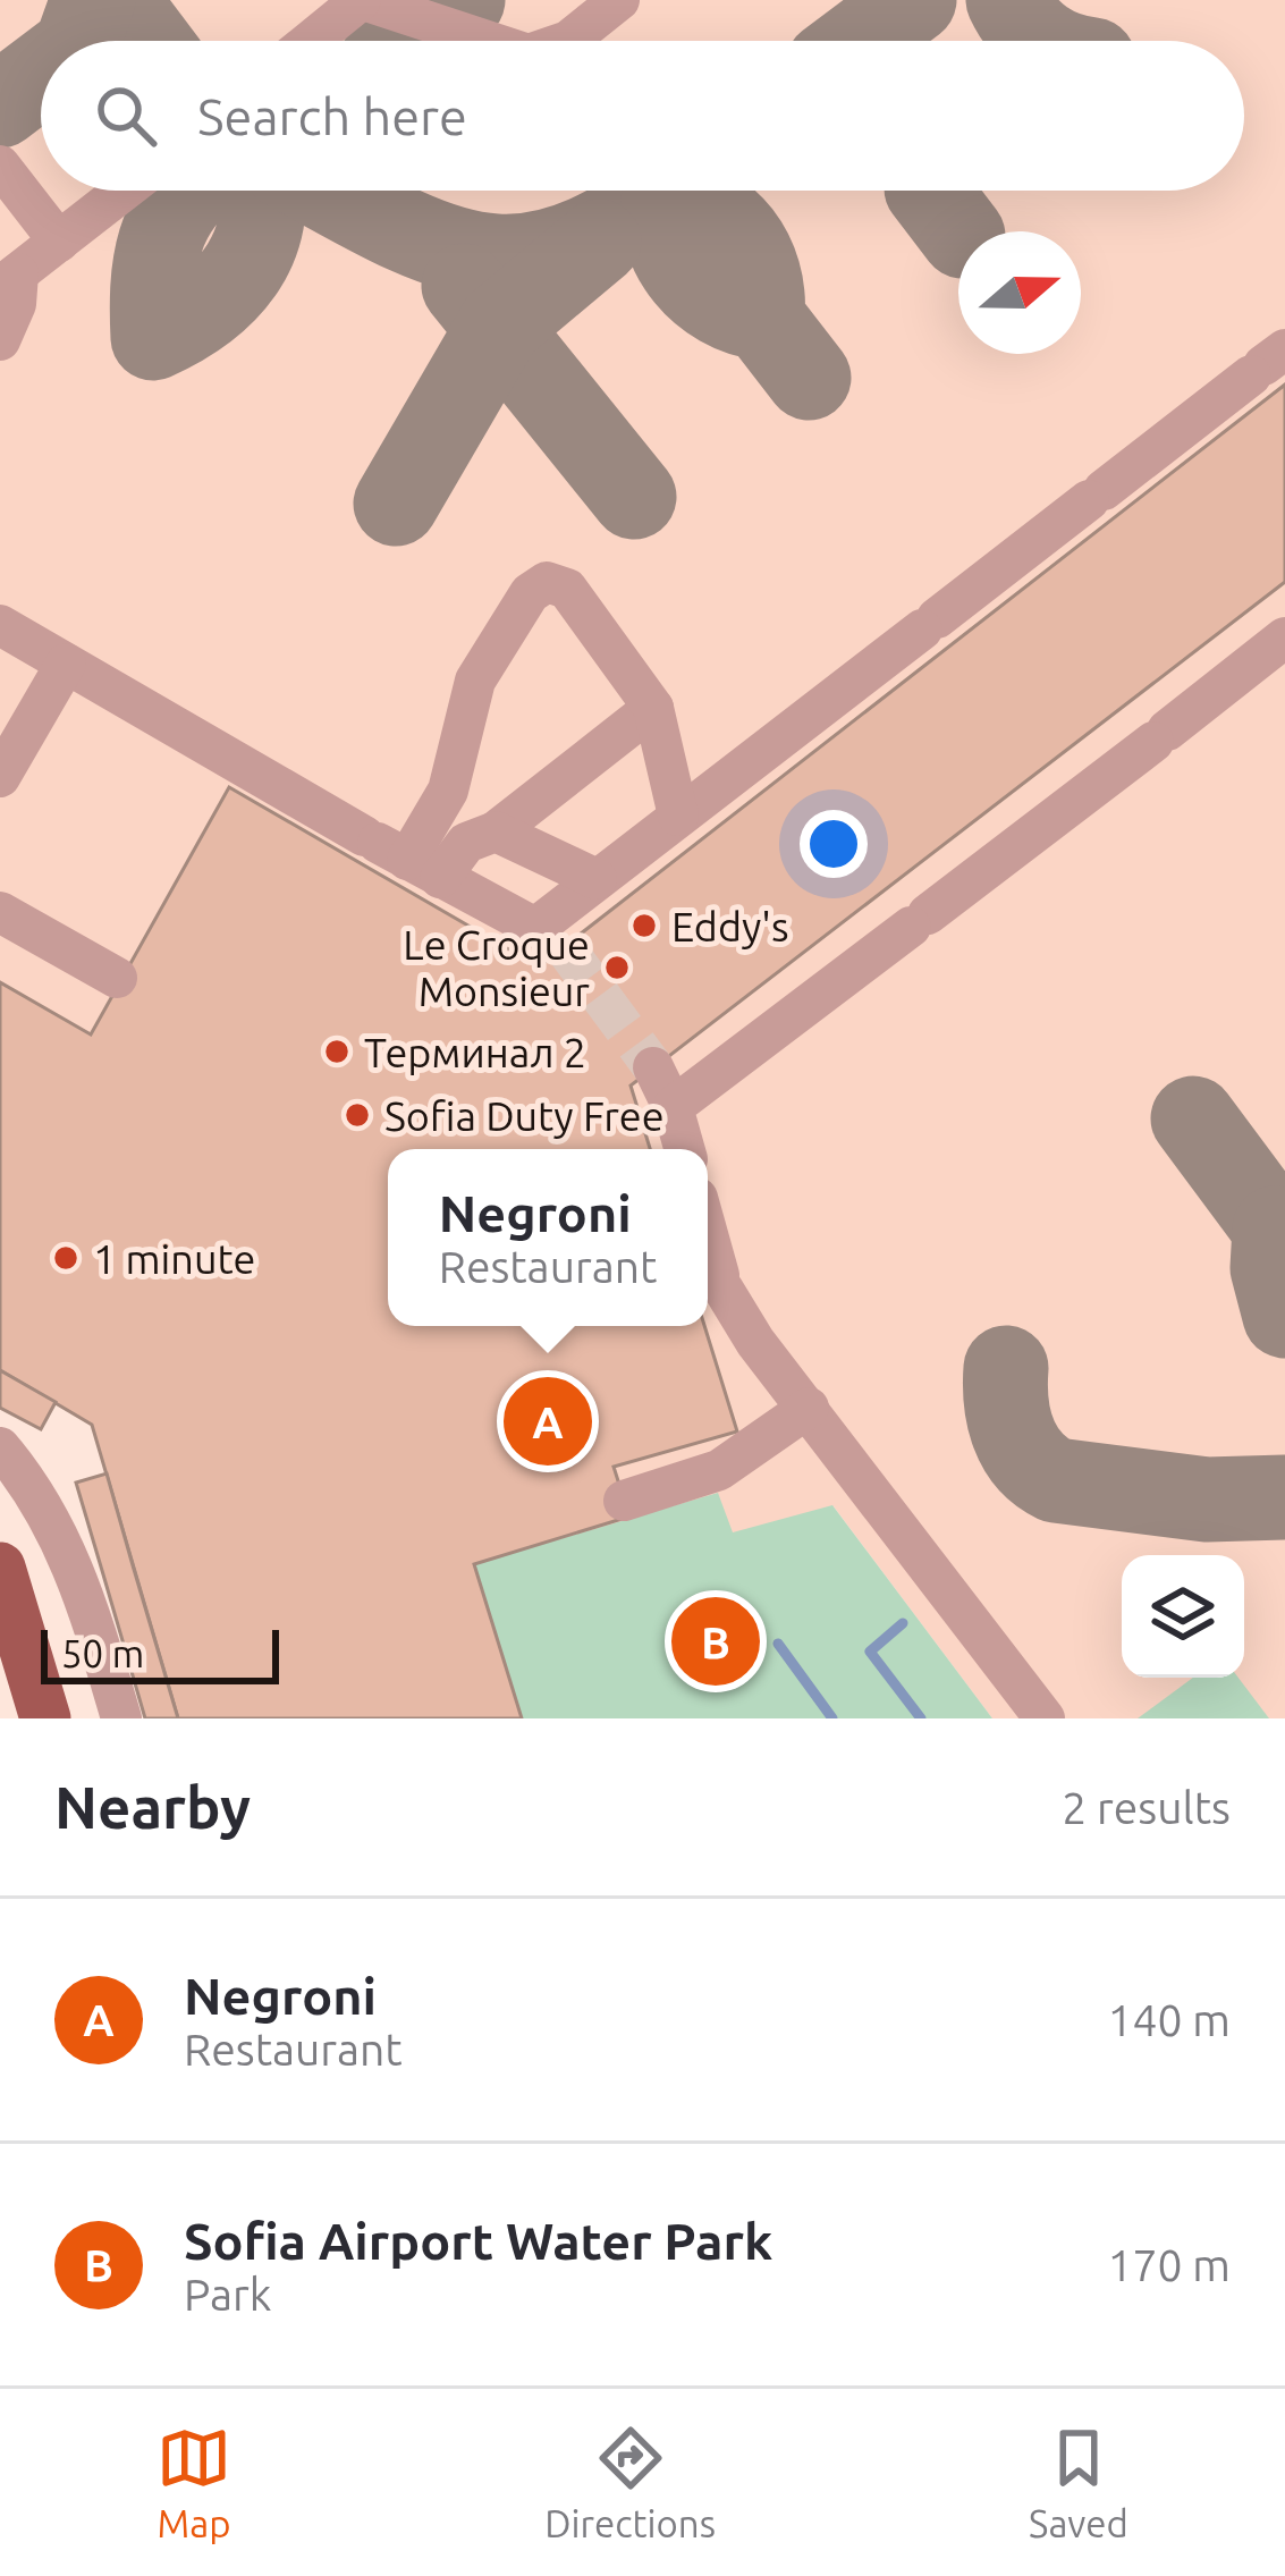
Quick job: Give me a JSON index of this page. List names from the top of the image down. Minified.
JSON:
{"places":["Eddy's","Le Croque Monsieur","Терминал 2","Sofia Duty Free","1 minute"],"scale_bar":"50 m","north":"right","page":{"search":"Search here","popup":["Negroni","Restaurant"],"pins":["A","B"],"scale":"50 m","heading":["Nearby","2 results"],"list":[{"mark":"A","name":"Negroni","note":"Restaurant","value":"140 m"},{"mark":"B","name":"Sofia Airport Water Park","note":"Park","value":"170 m"}],"nav":["Map","Directions","Saved"]}}
